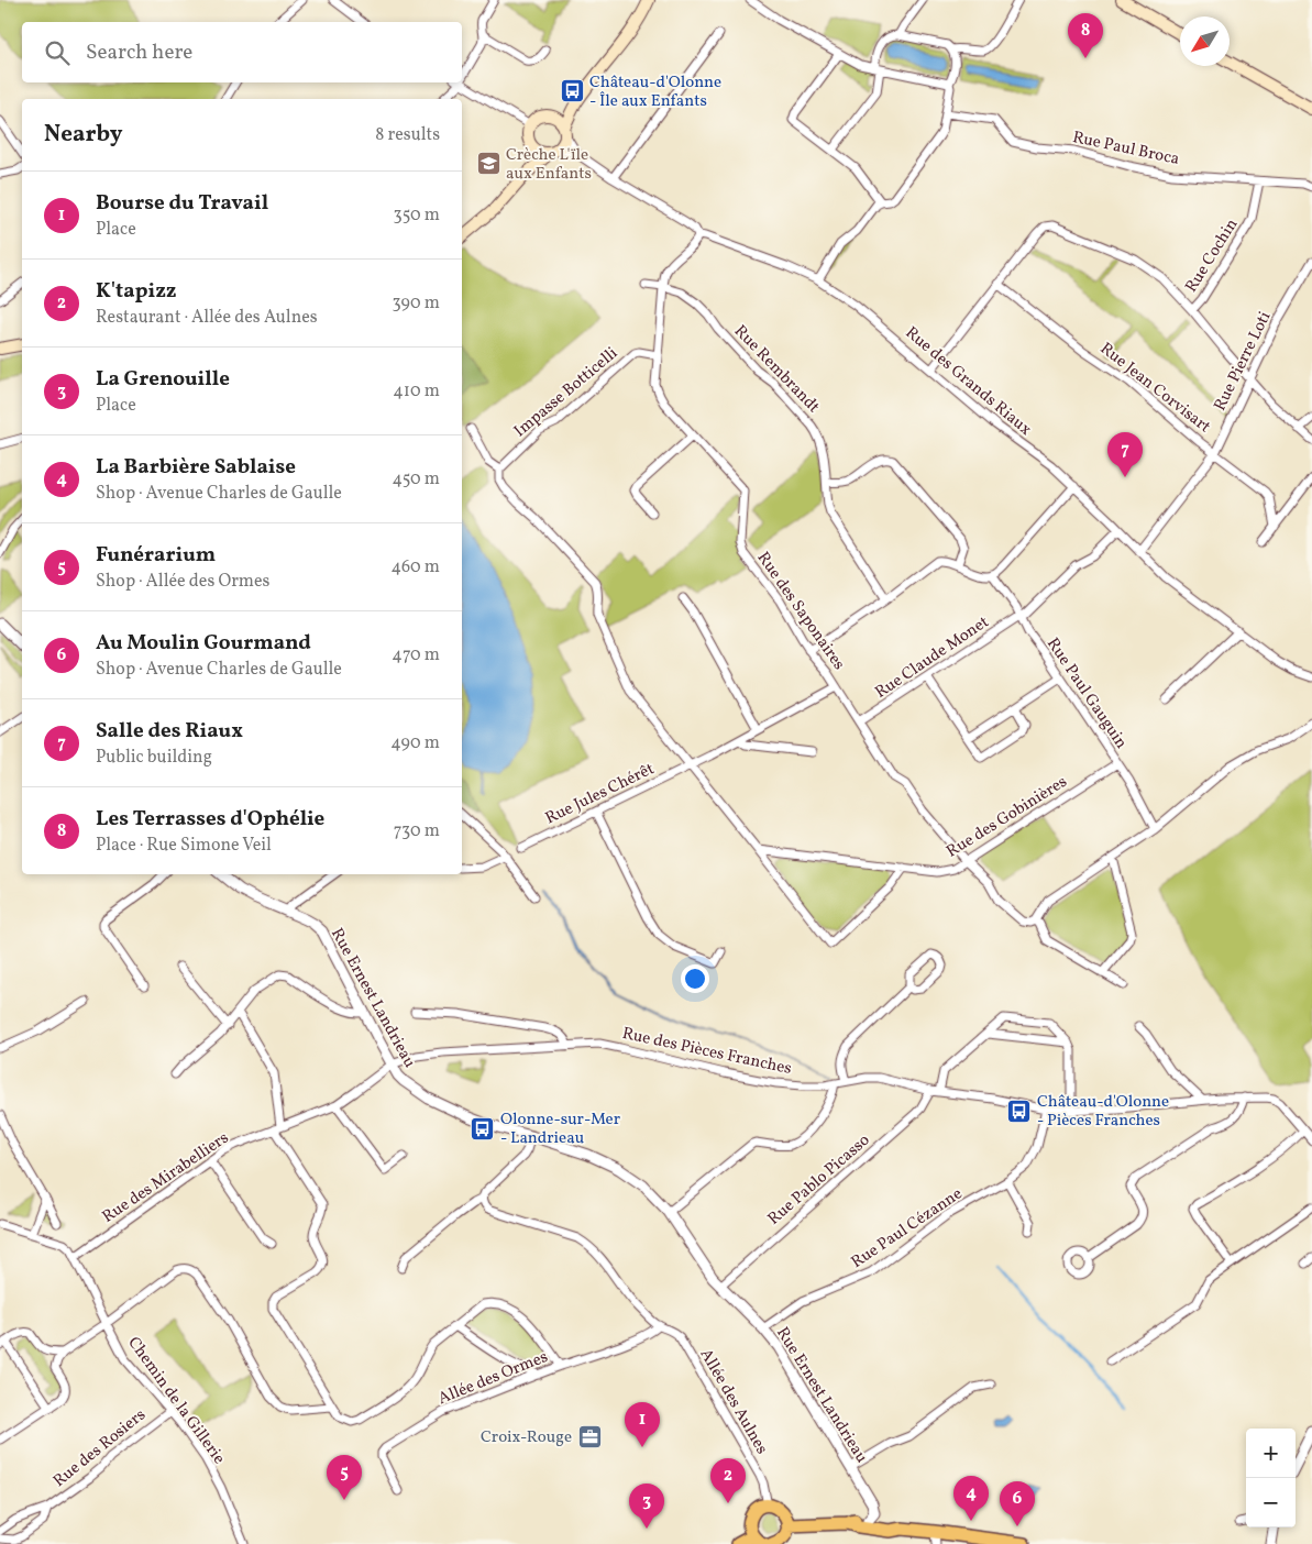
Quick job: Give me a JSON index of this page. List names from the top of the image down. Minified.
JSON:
{"streets":{"street":["Rue Paul Broca","Rue Cochin","Rue Pierre Loti","Rue Rembrandt","Rue des Grands Riaux","Rue Jean Corvisart","Impasse Botticelli","Rue des Saponaires","Rue Claude Monet","Rue Paul Gauguin","Rue Jules Chérêt","Rue des Gobinières","Rue Ernest Landrieau","Rue des Pièces Franches","Rue des Mirabelliers","Rue Pablo Picasso","Rue Paul Cézanne","Allée des Ormes","Chemin de la Gillerie","Allée des Aulnes","Rue des Rosiers"]},"crossings":[["Rue Paul Broca","Rue Cochin"],["Rue Pierre Loti","Rue des Grands Riaux"],["Rue Pierre Loti","Rue Jean Corvisart"],["Rue Rembrandt","Rue des Saponaires"],["Rue des Grands Riaux","Rue des Saponaires"],["Rue des Grands Riaux","Rue Claude Monet"],["Impasse Botticelli","Rue des Saponaires"],["Rue des Saponaires","Rue Claude Monet"],["Rue des Saponaires","Rue Jules Chérêt"],["Rue des Saponaires","Rue des Gobinières"],["Rue Claude Monet","Rue Paul Gauguin"],["Rue Paul Gauguin","Rue des Gobinières"],["Rue Ernest Landrieau","Rue des Pièces Franches"],["Rue Ernest Landrieau","Rue des Mirabelliers"],["Rue Ernest Landrieau","Rue Pablo Picasso"],["Rue Ernest Landrieau","Rue Paul Cézanne"],["Rue des Pièces Franches","Rue des Mirabelliers"],["Rue des Pièces Franches","Rue Pablo Picasso"],["Rue des Pièces Franches","Rue Paul Cézanne"],["Rue des Mirabelliers","Chemin de la Gillerie"],["Allée des Ormes","Allée des Aulnes"],["Chemin de la Gillerie","Rue des Rosiers"]],"places":{"bus stop":["Château-d'Olonne - Île aux Enfants","Château-d'Olonne - Pièces Franches","Olonne-sur-Mer - Landrieau"],"school or university":["Crèche L'ïle aux Enfants"],"office":["Croix-Rouge"]},"north":"bottom left","page":{"pins":["8","7","1","5","2","4","6","3"],"search":"Search here","heading":["Nearby","8 results"],"list":[{"mark":"1","name":"Bourse du Travail","note":"Place","value":"350 m"},{"mark":"2","name":"K'tapizz","note":"Restaurant · Allée des Aulnes","value":"390 m"},{"mark":"3","name":"La Grenouille","note":"Place","value":"410 m"},{"mark":"4","name":"La Barbière Sablaise","note":"Shop · Avenue Charles de Gaulle","value":"450 m"},{"mark":"5","name":"Funérarium","note":"Shop · Allée des Ormes","value":"460 m"},{"mark":"6","name":"Au Moulin Gourmand","note":"Shop · Avenue Charles de Gaulle","value":"470 m"},{"mark":"7","name":"Salle des Riaux","note":"Public building","value":"490 m"},{"mark":"8","name":"Les Terrasses d'Ophélie","note":"Place · Rue Simone Veil","value":"730 m"}],"map_buttons":["+","−"]}}
